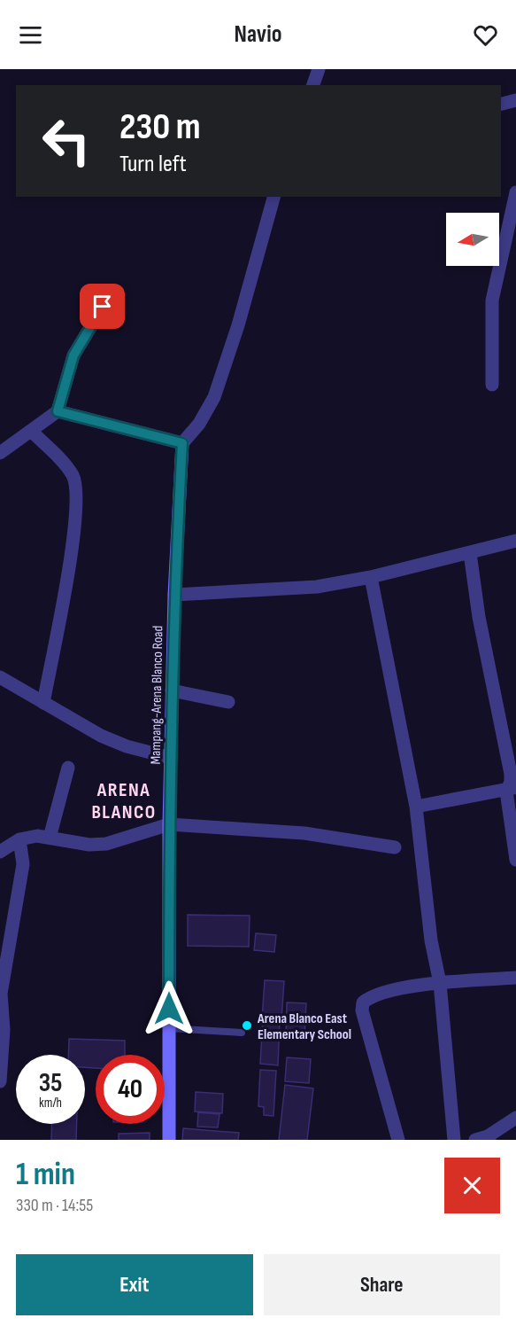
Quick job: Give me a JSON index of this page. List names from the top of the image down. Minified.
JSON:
{"streets":{"street":["Mampang-Arena Blanco Road"]},"districts":["ARENA BLANCO"],"places":["Arena Blanco East Elementary School"],"north":"left","page":{"header":"Navio","turn":["230 m","Turn left"],"speed":"35 km/h","limit":"40","heading":["1 min","330 m · 14:55"],"buttons":["Exit","Share"]}}
